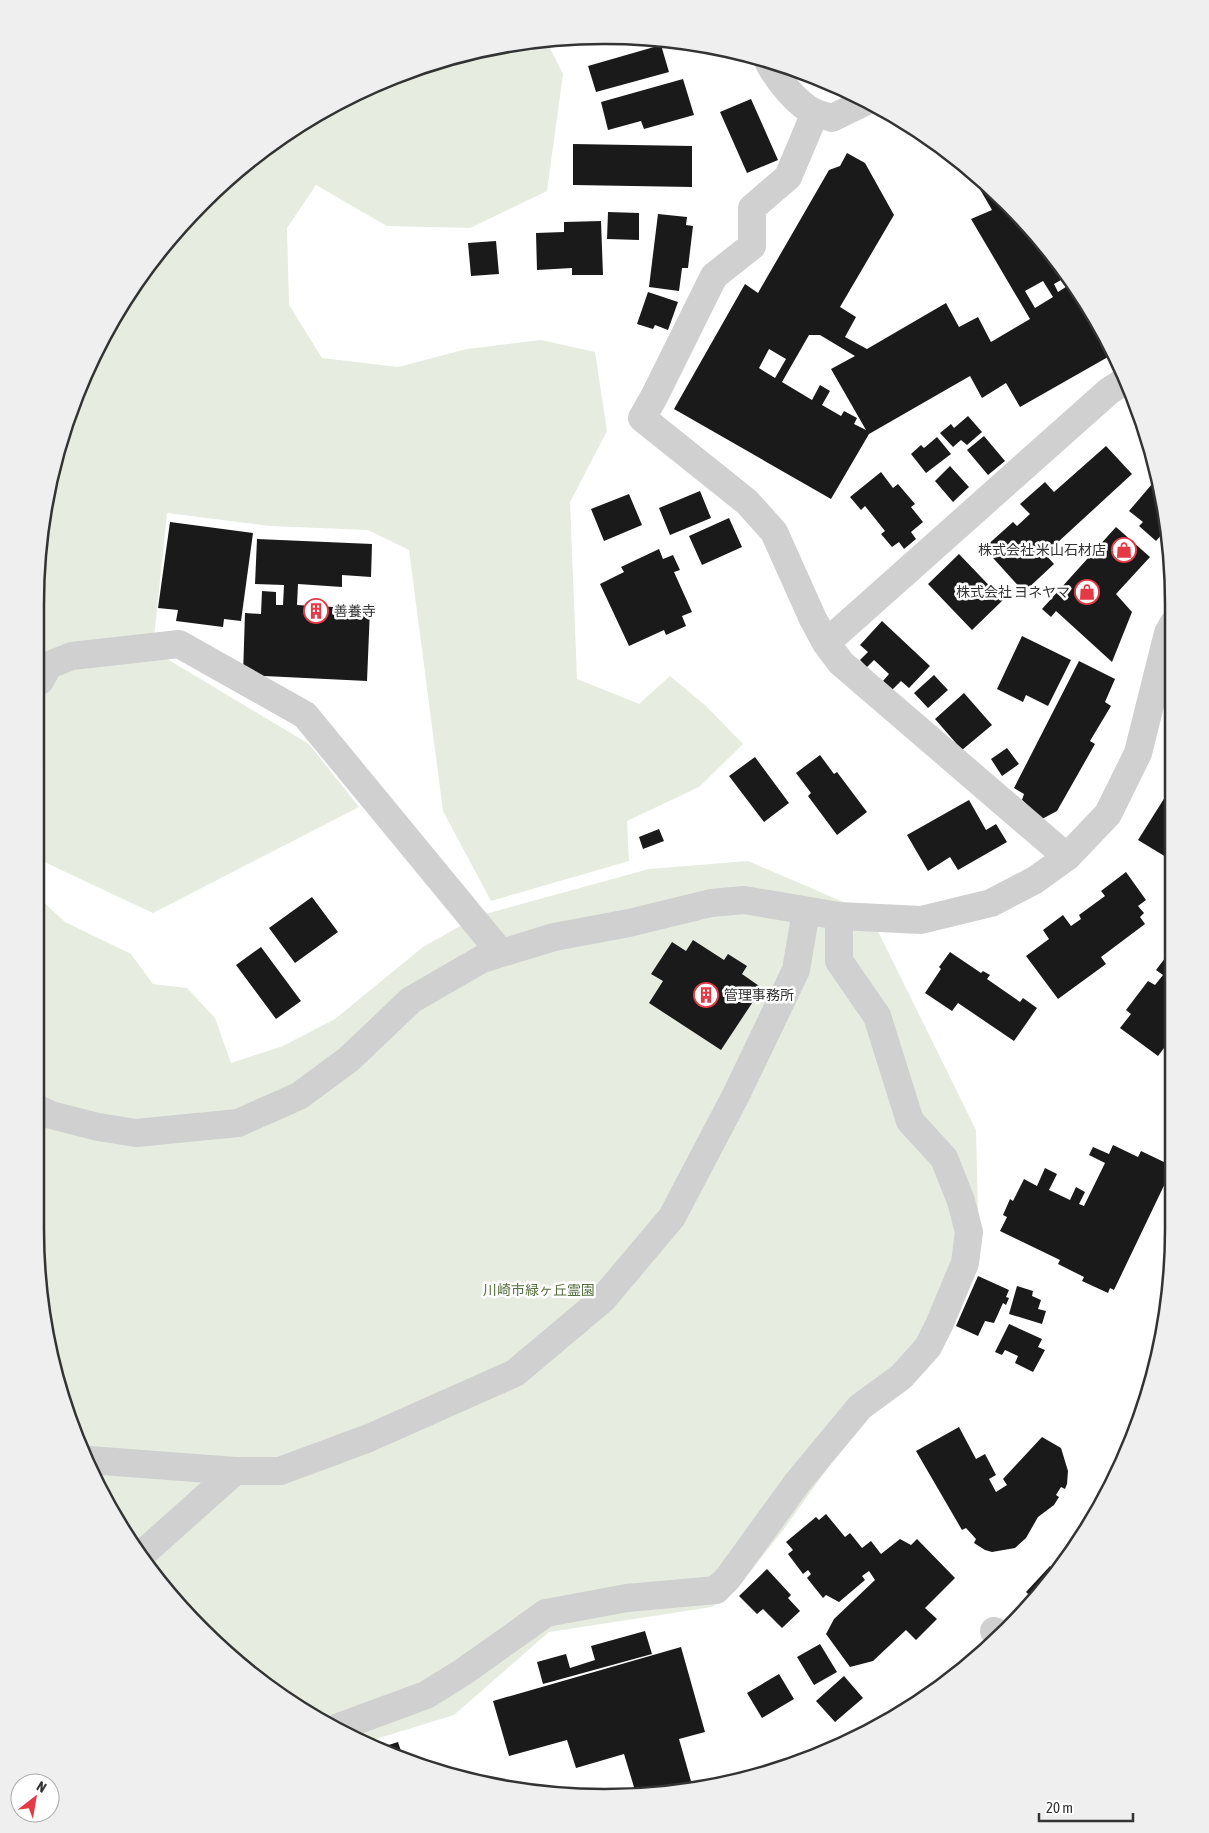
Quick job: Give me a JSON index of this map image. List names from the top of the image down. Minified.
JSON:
{"parks":["川崎市緑ヶ丘霊園"],"places":{"shop":["株式会社 米山石材店","株式会社 ヨネヤマ"],"building":["善養寺","管理事務所"]},"scale_bar":"20 m","north":"top right"}
